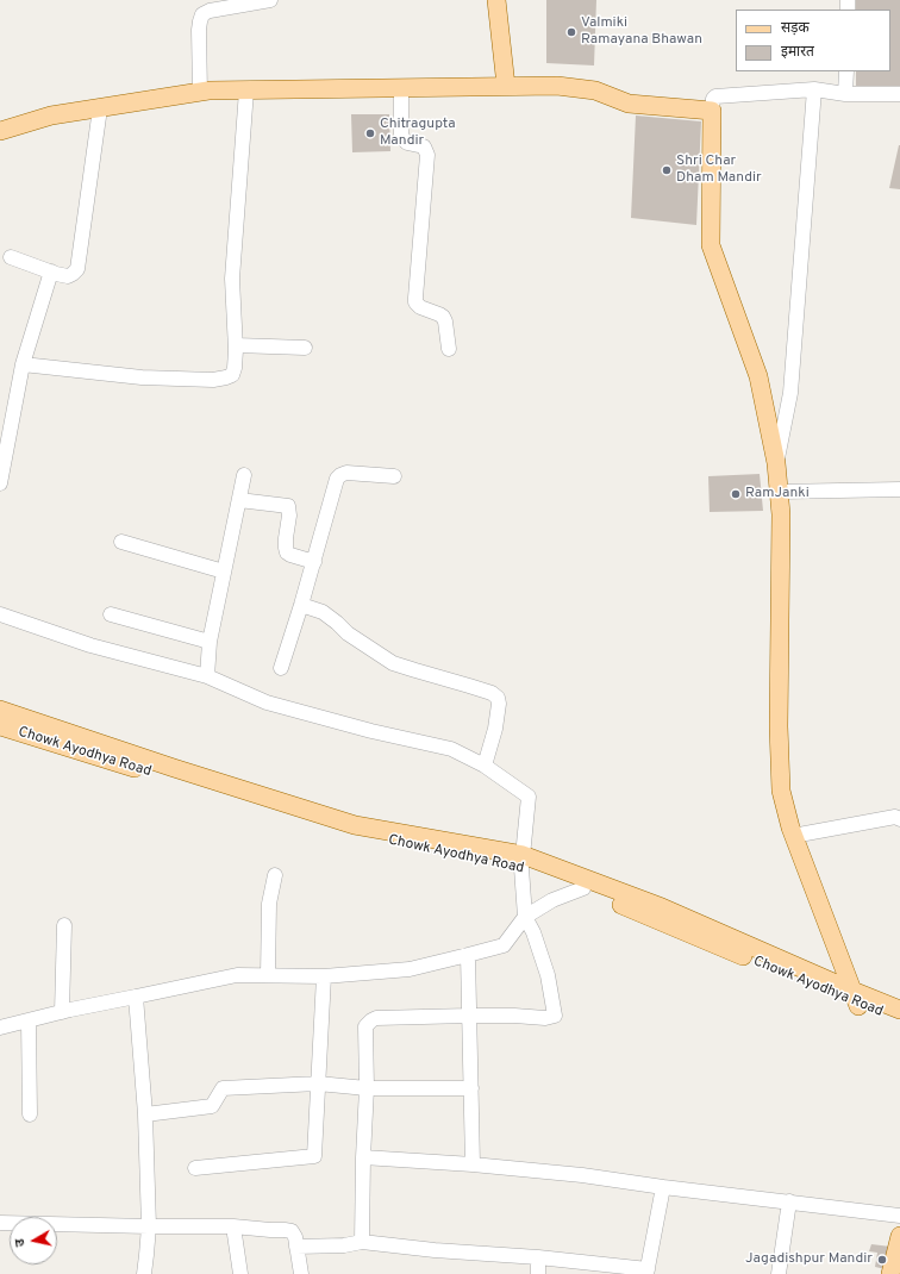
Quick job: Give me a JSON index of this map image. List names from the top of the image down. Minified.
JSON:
{"streets":{"main road":["Chowk Ayodhya Road"]},"places":["Valmiki Ramayana Bhawan","Chitragupta Mandir","Shri Char Dham Mandir","RamJanki","Jagadishpur Mandir"],"legend":["सड़क","इमारत"],"north":"left"}
